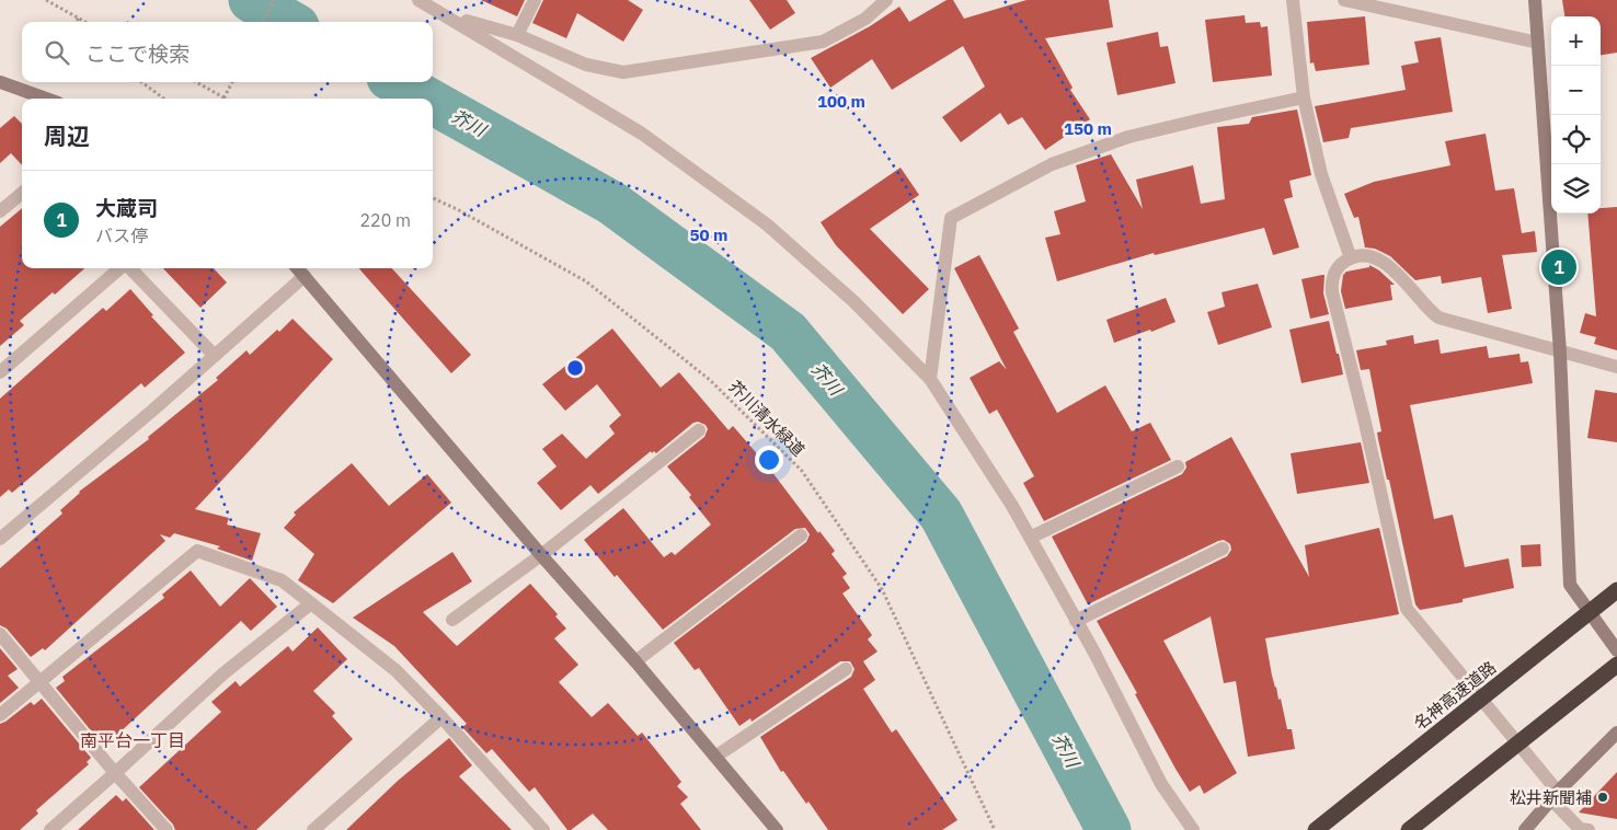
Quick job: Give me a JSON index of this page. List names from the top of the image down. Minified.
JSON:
{"streets":{"highway":["名神高速道路"],"path":["芥川清水緑道"]},"districts":["南平台一丁目"],"water":["芥川"],"places":["松井新聞補"],"page":{"map_buttons":["+","−"],"search":"ここで検索","heading":"周辺","list":[{"mark":"1","name":"大蔵司","note":"バス停","value":"220 m"}],"pins":"1"},"rings":["100 m","150 m","50 m"]}
